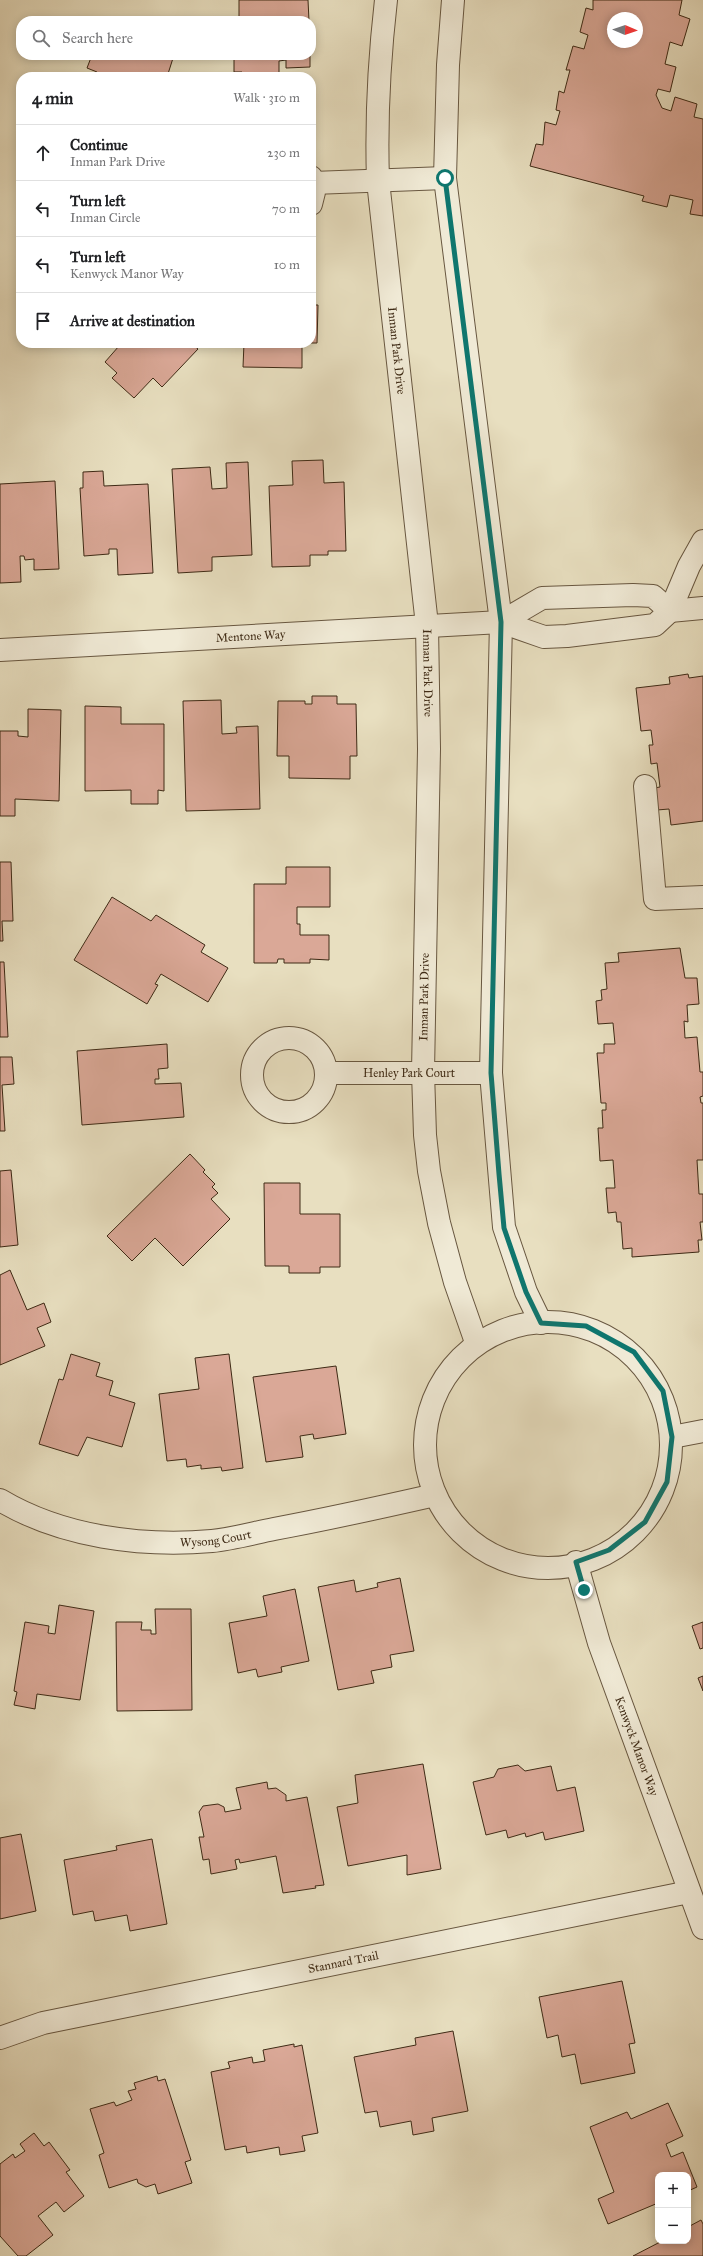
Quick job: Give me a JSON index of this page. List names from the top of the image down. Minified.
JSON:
{"streets":{"street":["Inman Park Drive","Mentone Way","Henley Park Court","Wysong Court","Kenwyck Manor Way","Stannard Trail"]},"crossings":[["Inman Park Drive","Mentone Way"],["Inman Park Drive","Henley Park Court"],["Kenwyck Manor Way","Stannard Trail"]],"north":"right","page":{"search":"Search here","heading":["4 min","Walk · 310 m"],"list":[["Continue","Inman Park Drive","230 m"],["Turn left","Inman Circle","70 m"],["Turn left","Kenwyck Manor Way","10 m"],"Arrive at destination"],"map_buttons":["+","−"]}}
